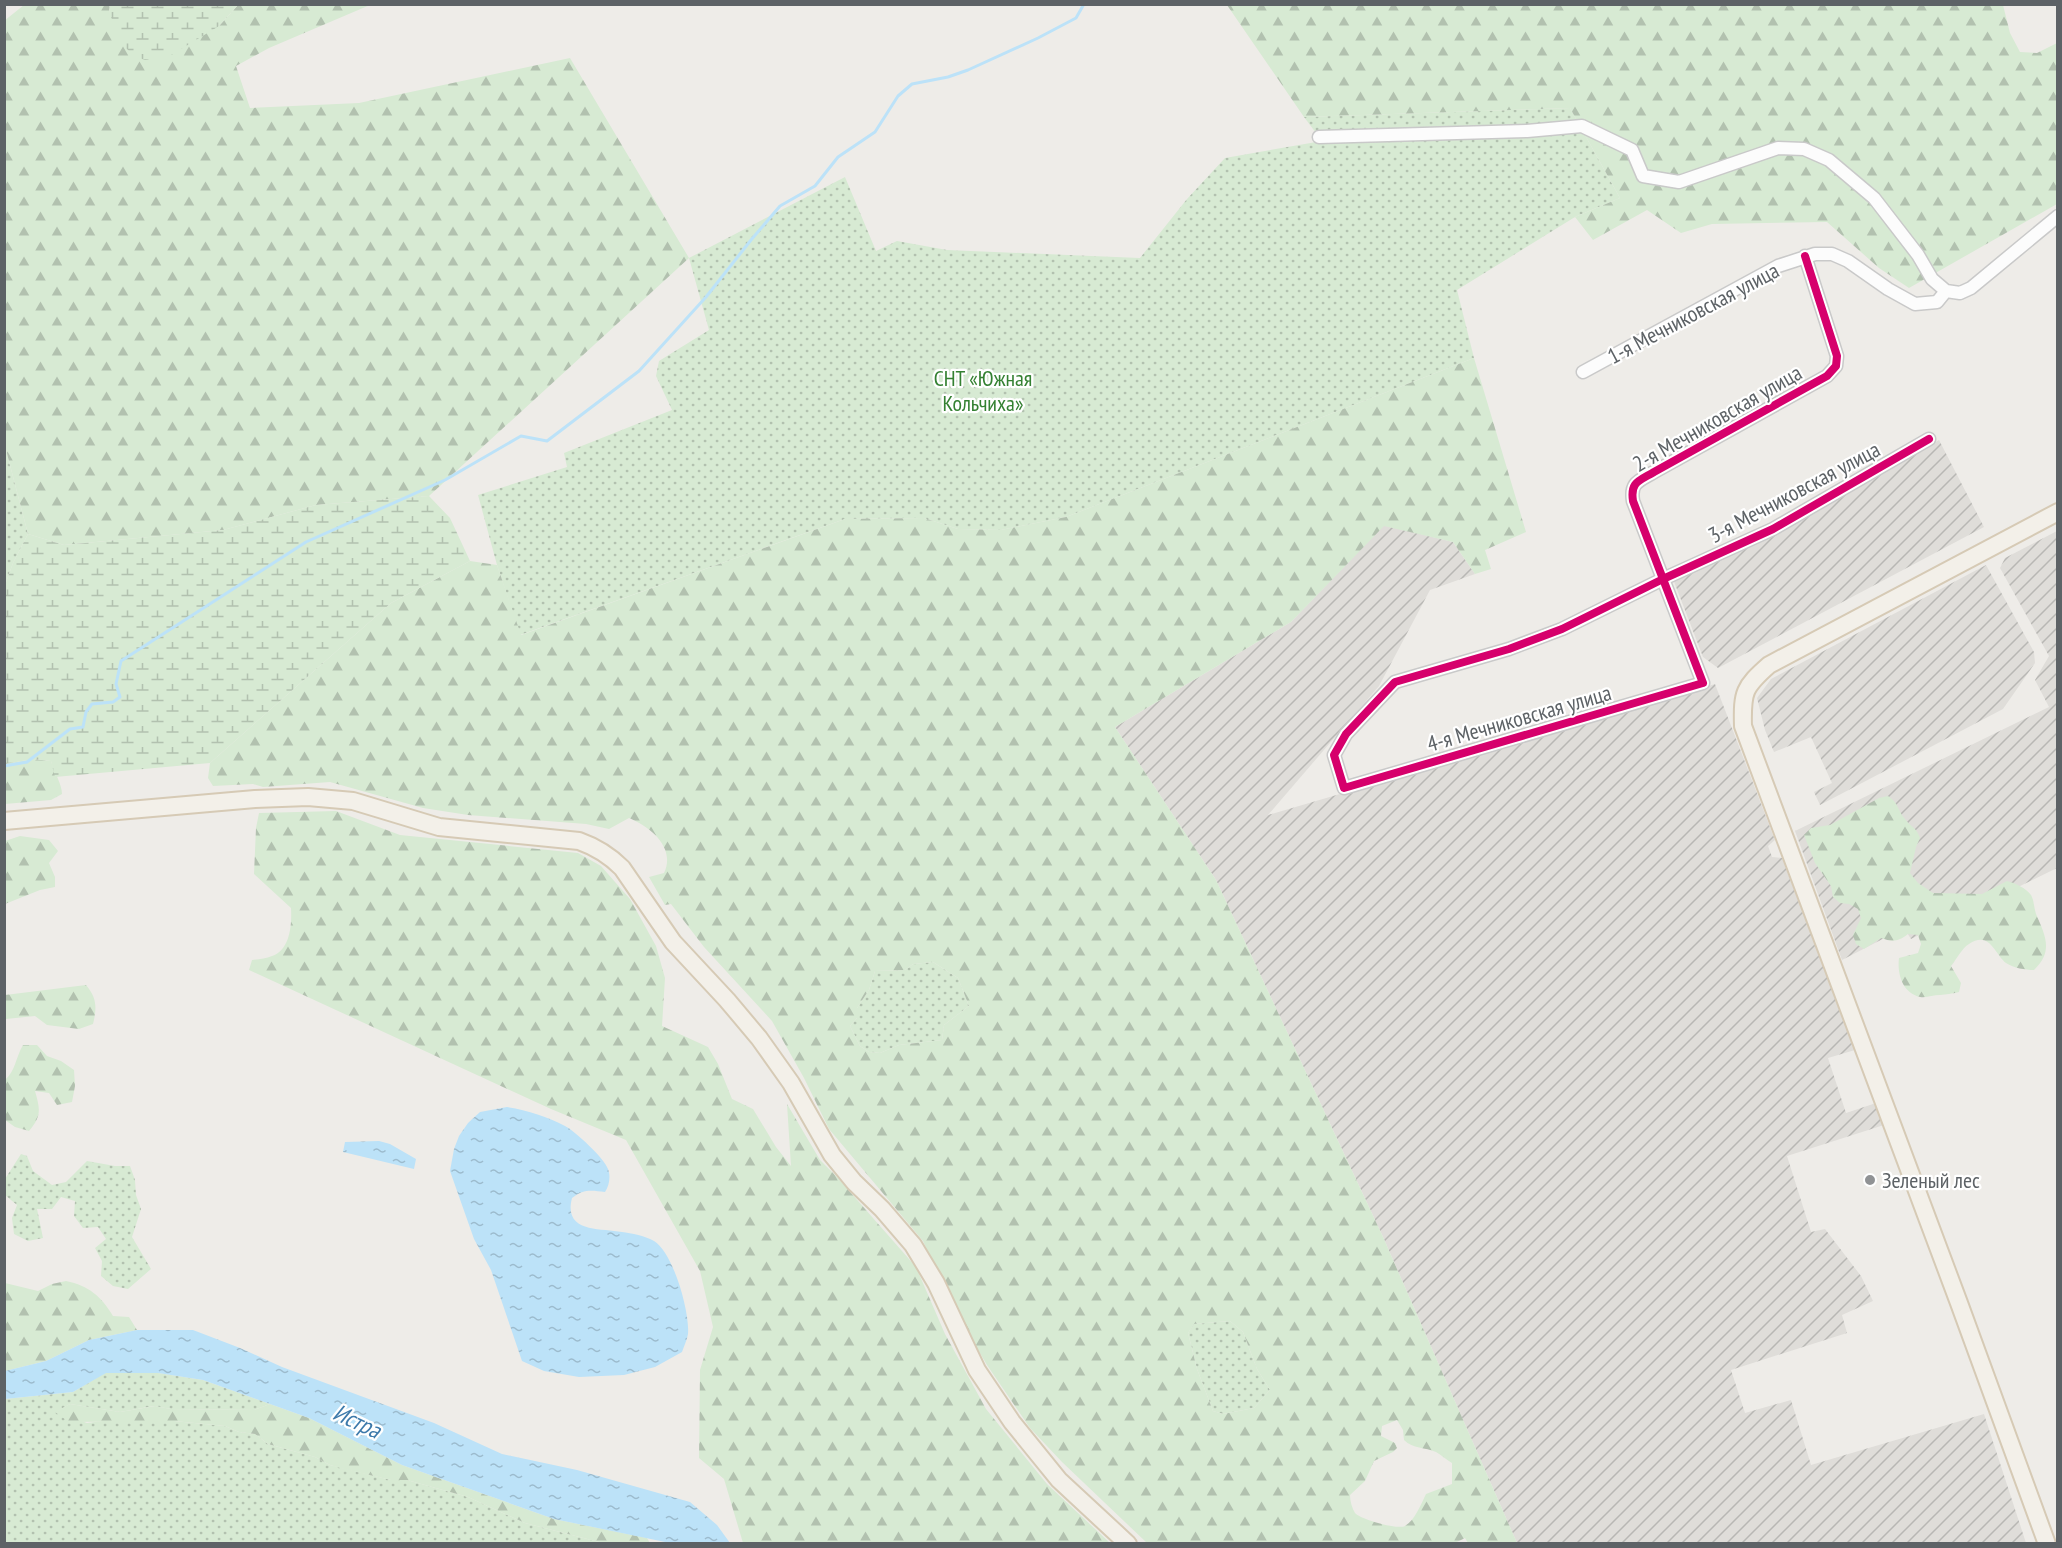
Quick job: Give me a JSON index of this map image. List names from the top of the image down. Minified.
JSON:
{"streets":{"street":["1-я Мечниковская улица","2-я Мечниковская улица","3-я Мечниковская улица","4-я Мечниковская улица"]},"crossings":[["1-я Мечниковская улица","2-я Мечниковская улица"],["2-я Мечниковская улица","3-я Мечниковская улица"],["2-я Мечниковская улица","4-я Мечниковская улица"],["3-я Мечниковская улица","4-я Мечниковская улица"]],"water":["Истра"],"parks":["СНТ «Южная Кольчиха»"],"places":["Зеленый лес"]}
